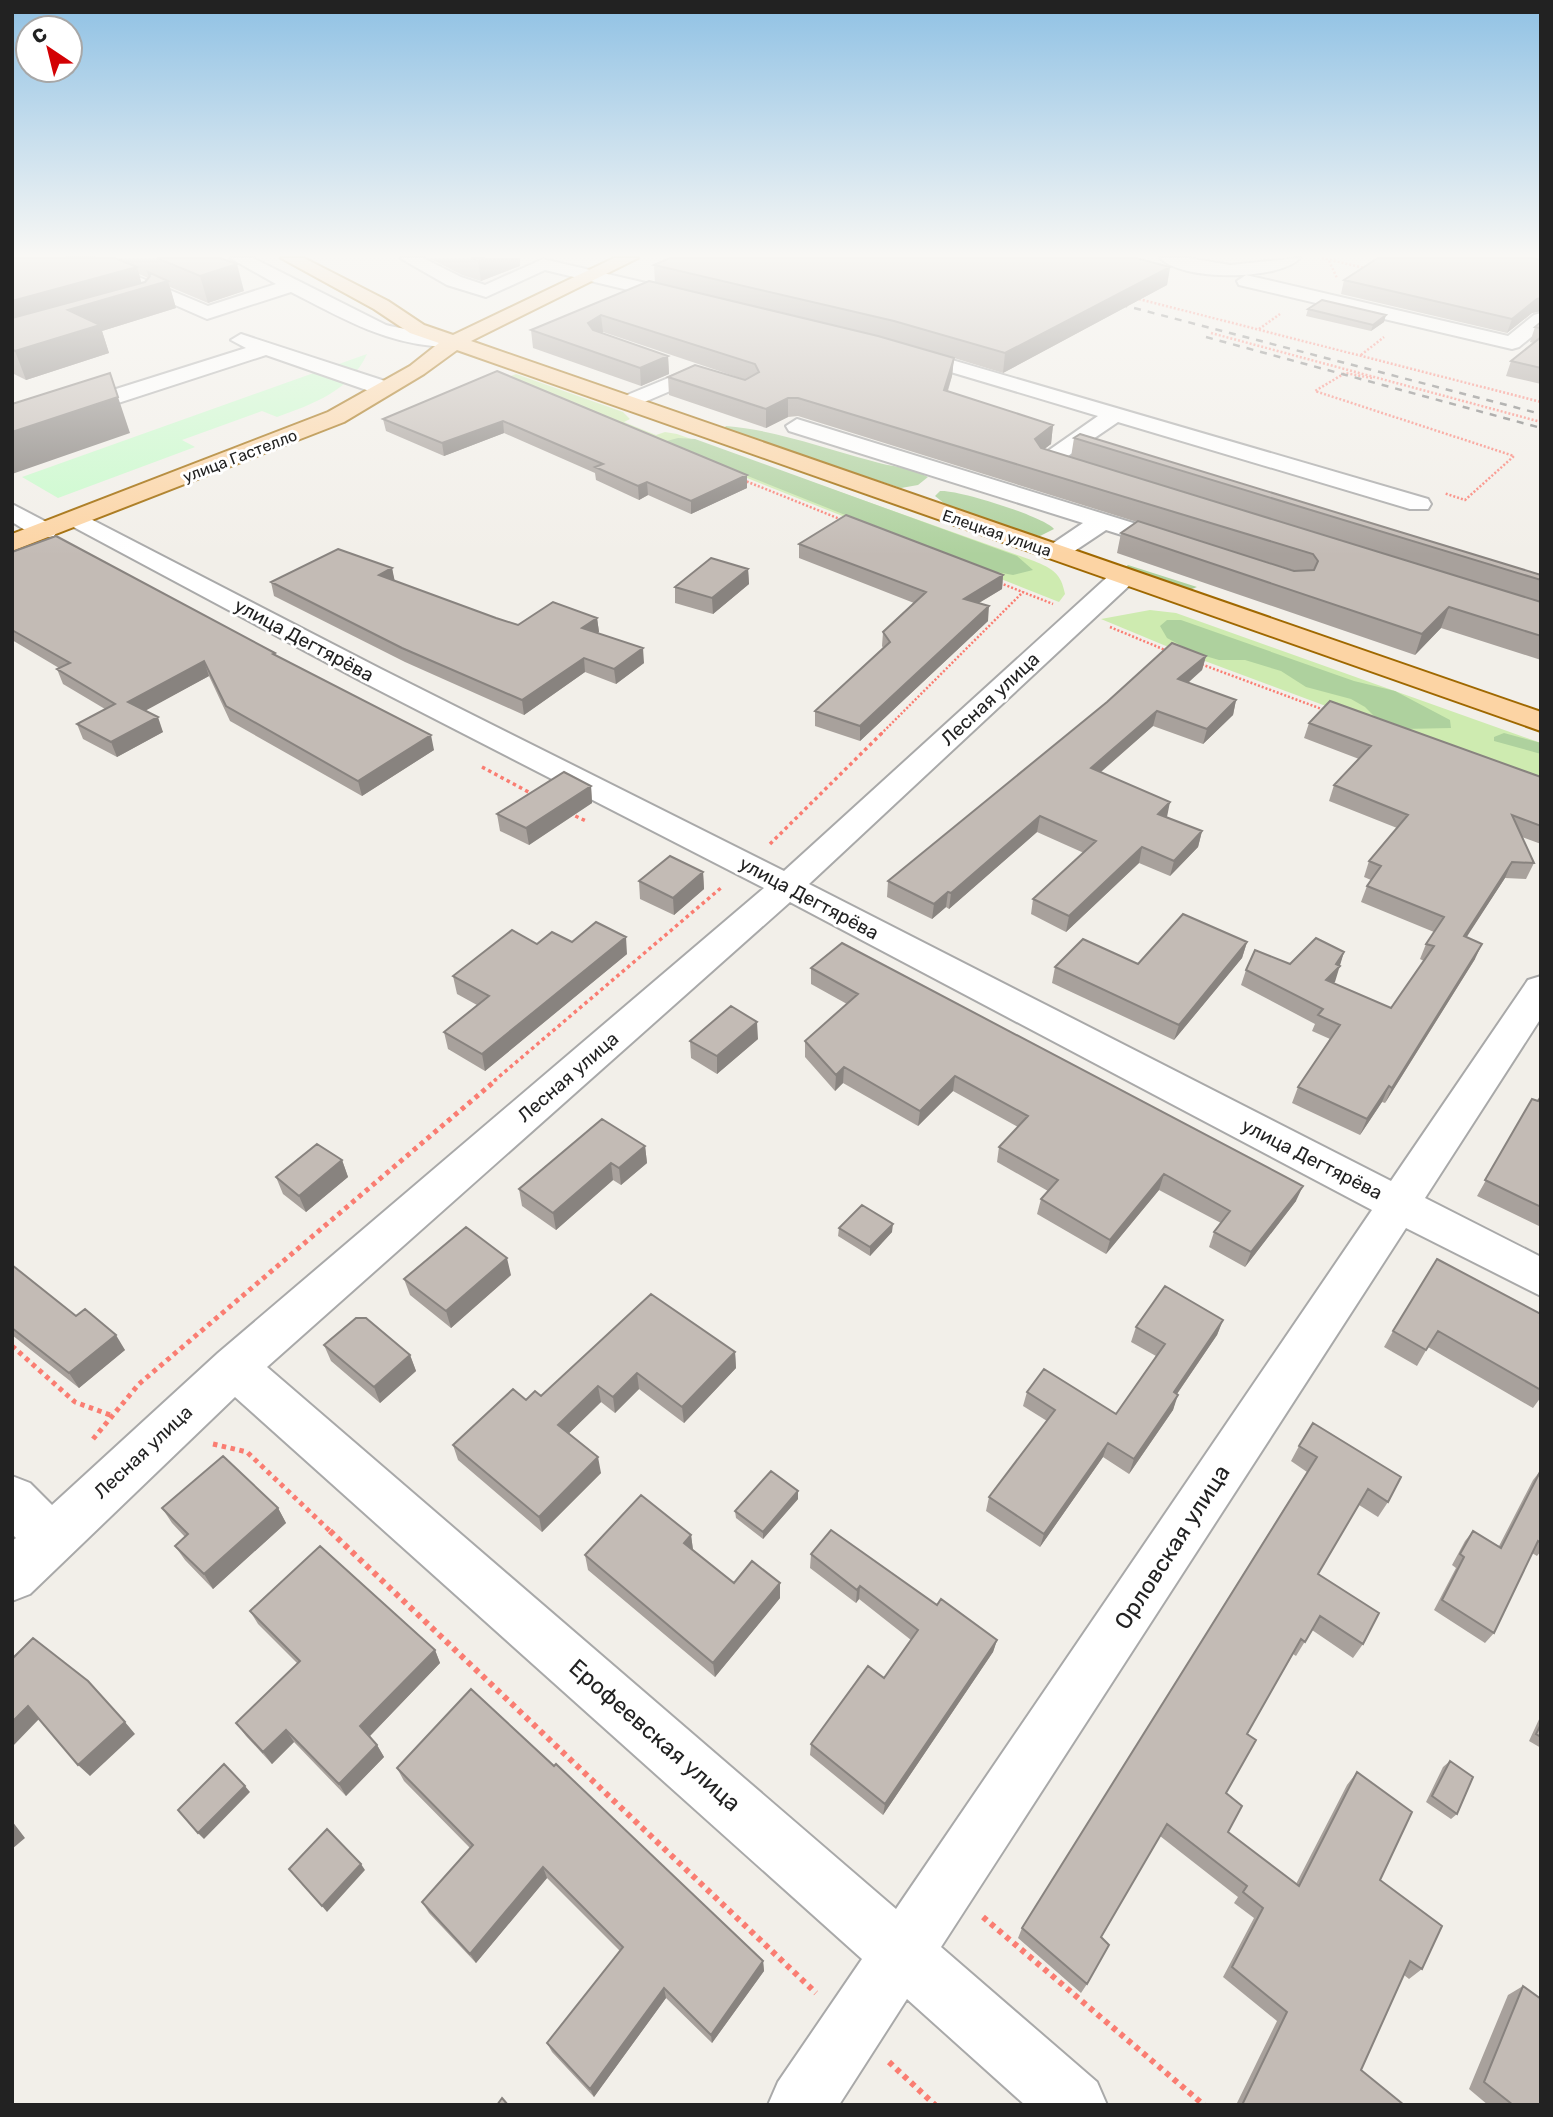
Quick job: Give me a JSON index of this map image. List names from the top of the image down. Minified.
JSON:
{"streets":{"main road":["улица Гастелло","Елецкая улица"],"street":["улица Дегтярёва","Лесная улица","Орловская улица","Ерофеевская улица"]},"crossings":[["улица Гастелло","улица Дегтярёва"],["Елецкая улица","Лесная улица"],["улица Дегтярёва","Лесная улица"],["улица Дегтярёва","Орловская улица"],["Лесная улица","Ерофеевская улица"],["Орловская улица","Ерофеевская улица"]],"north":"top left"}
